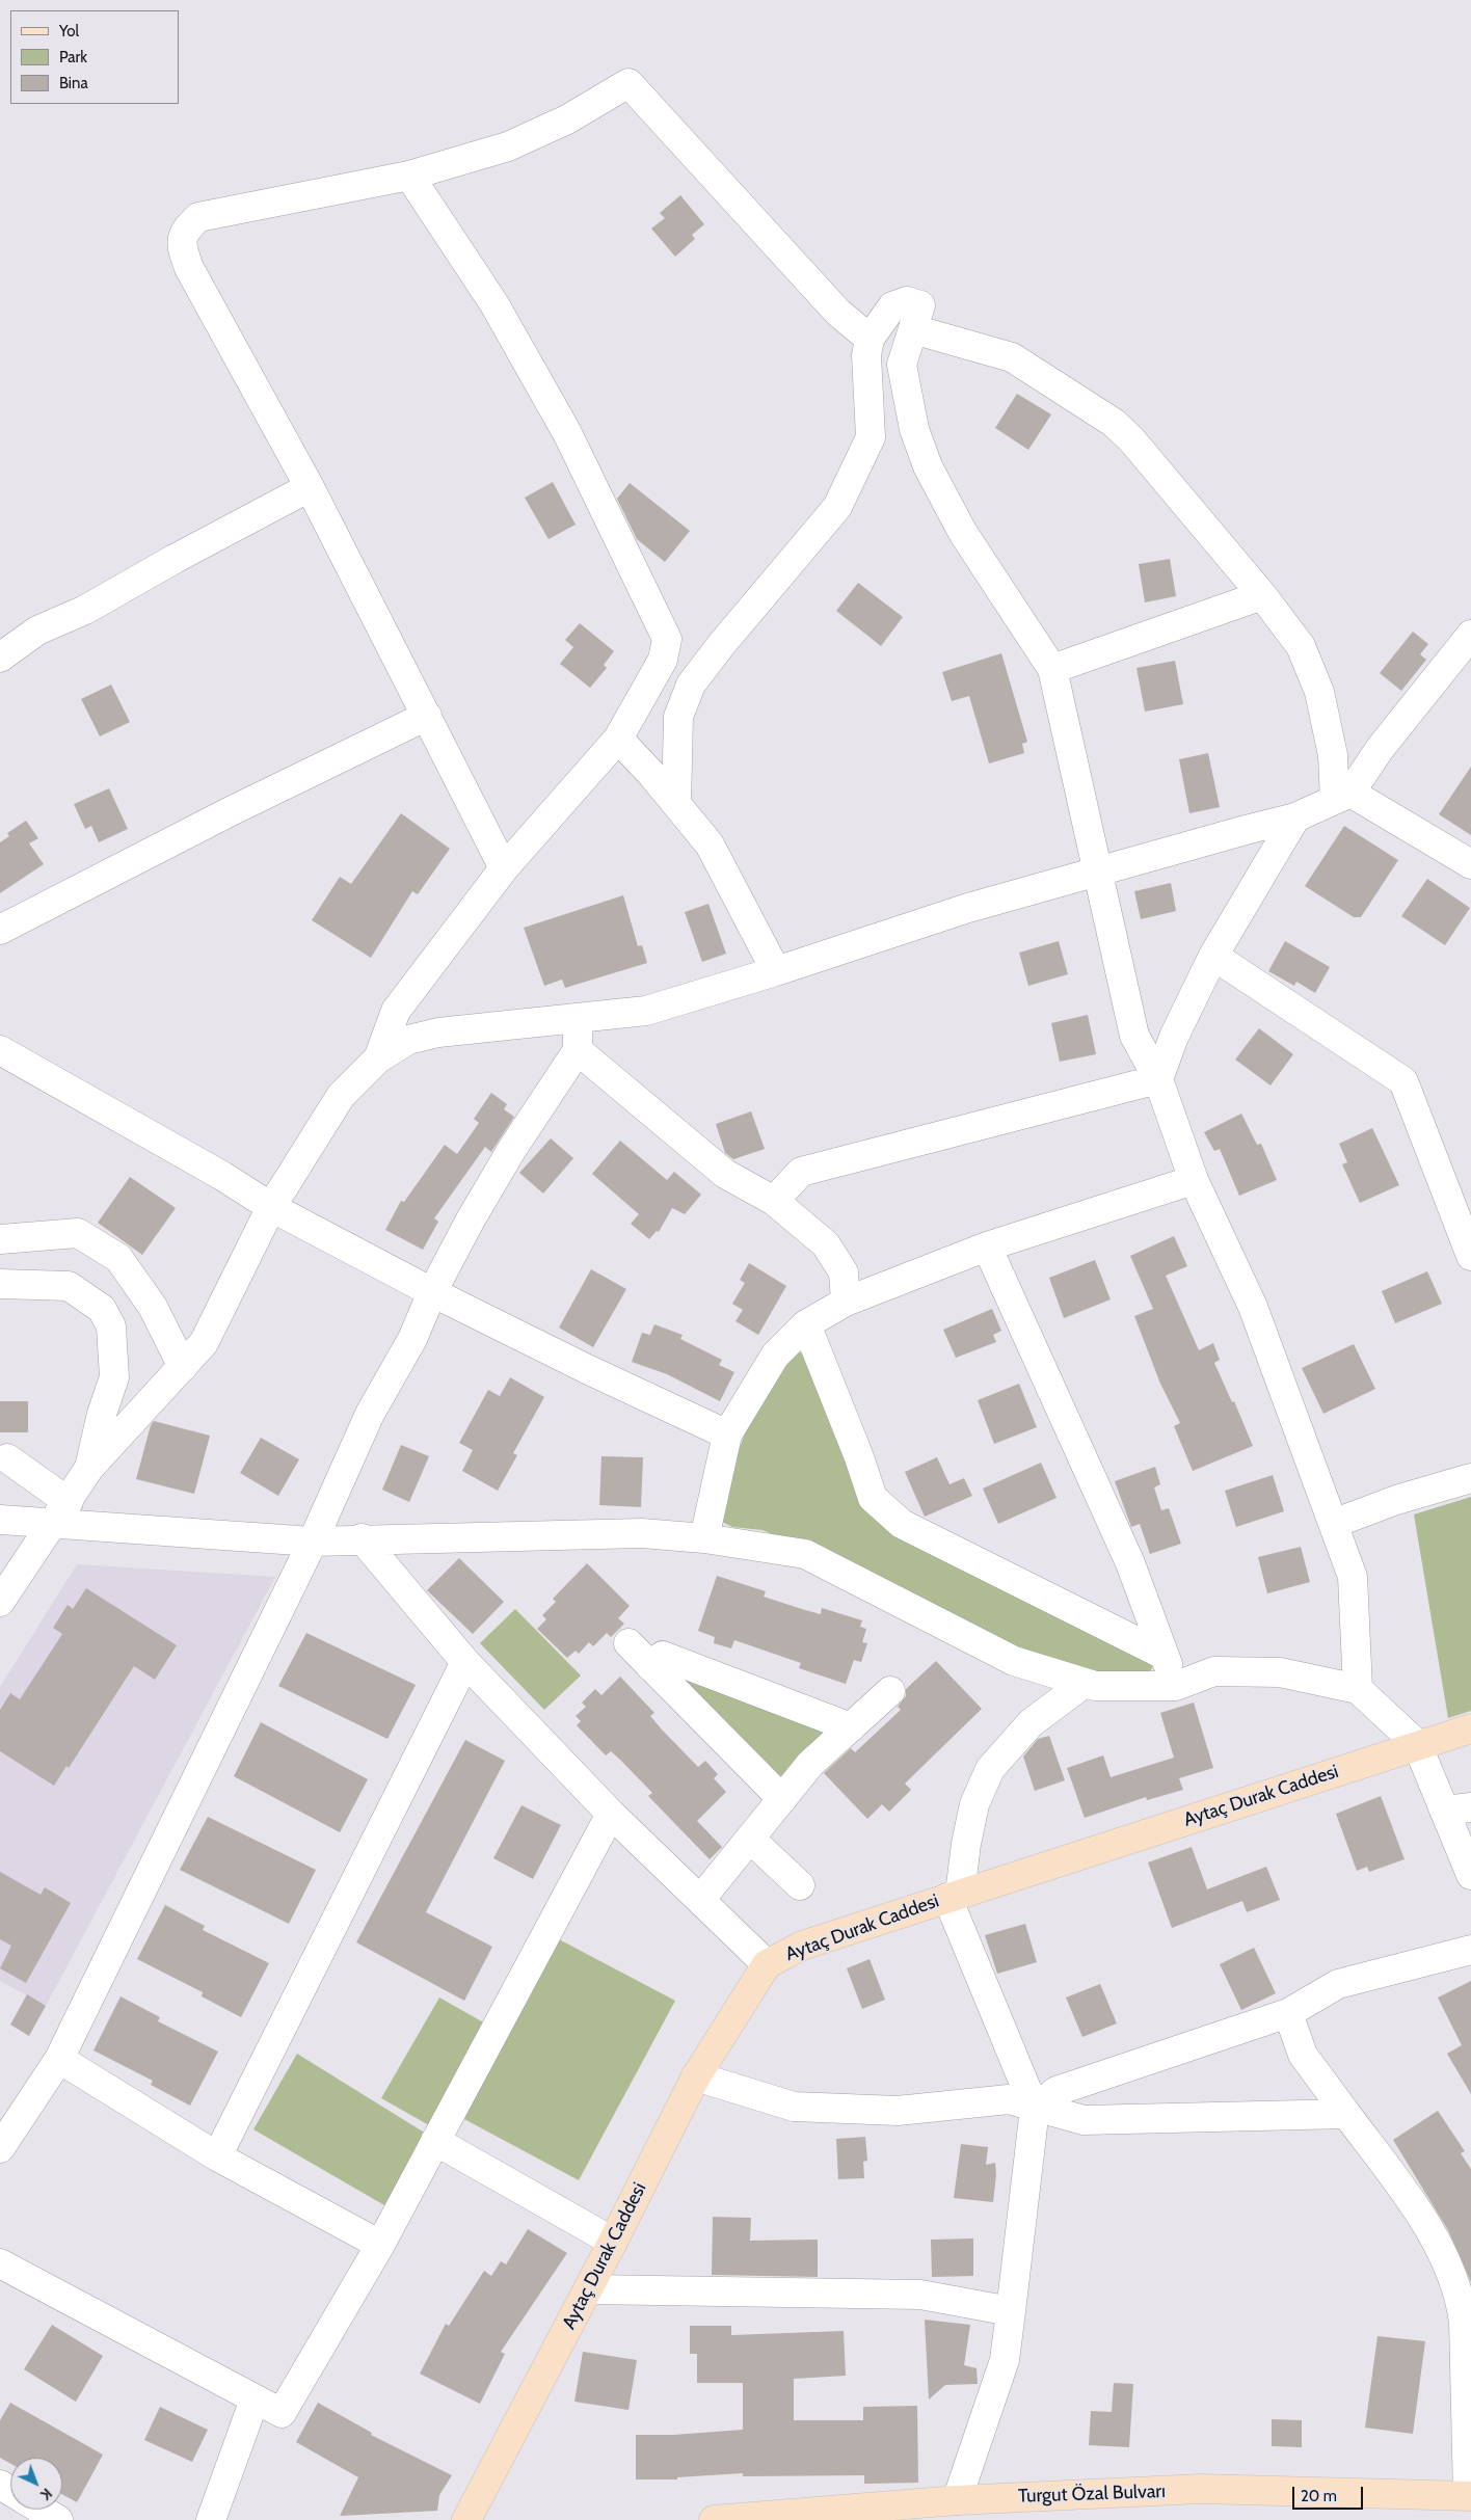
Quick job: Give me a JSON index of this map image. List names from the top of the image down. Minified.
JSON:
{"streets":{"main road":["Aytaç Durak Caddesi","Turgut Özal Bulvarı"]},"legend":["Yol","Park","Bina"],"scale_bar":"20 m","north":"bottom right"}
